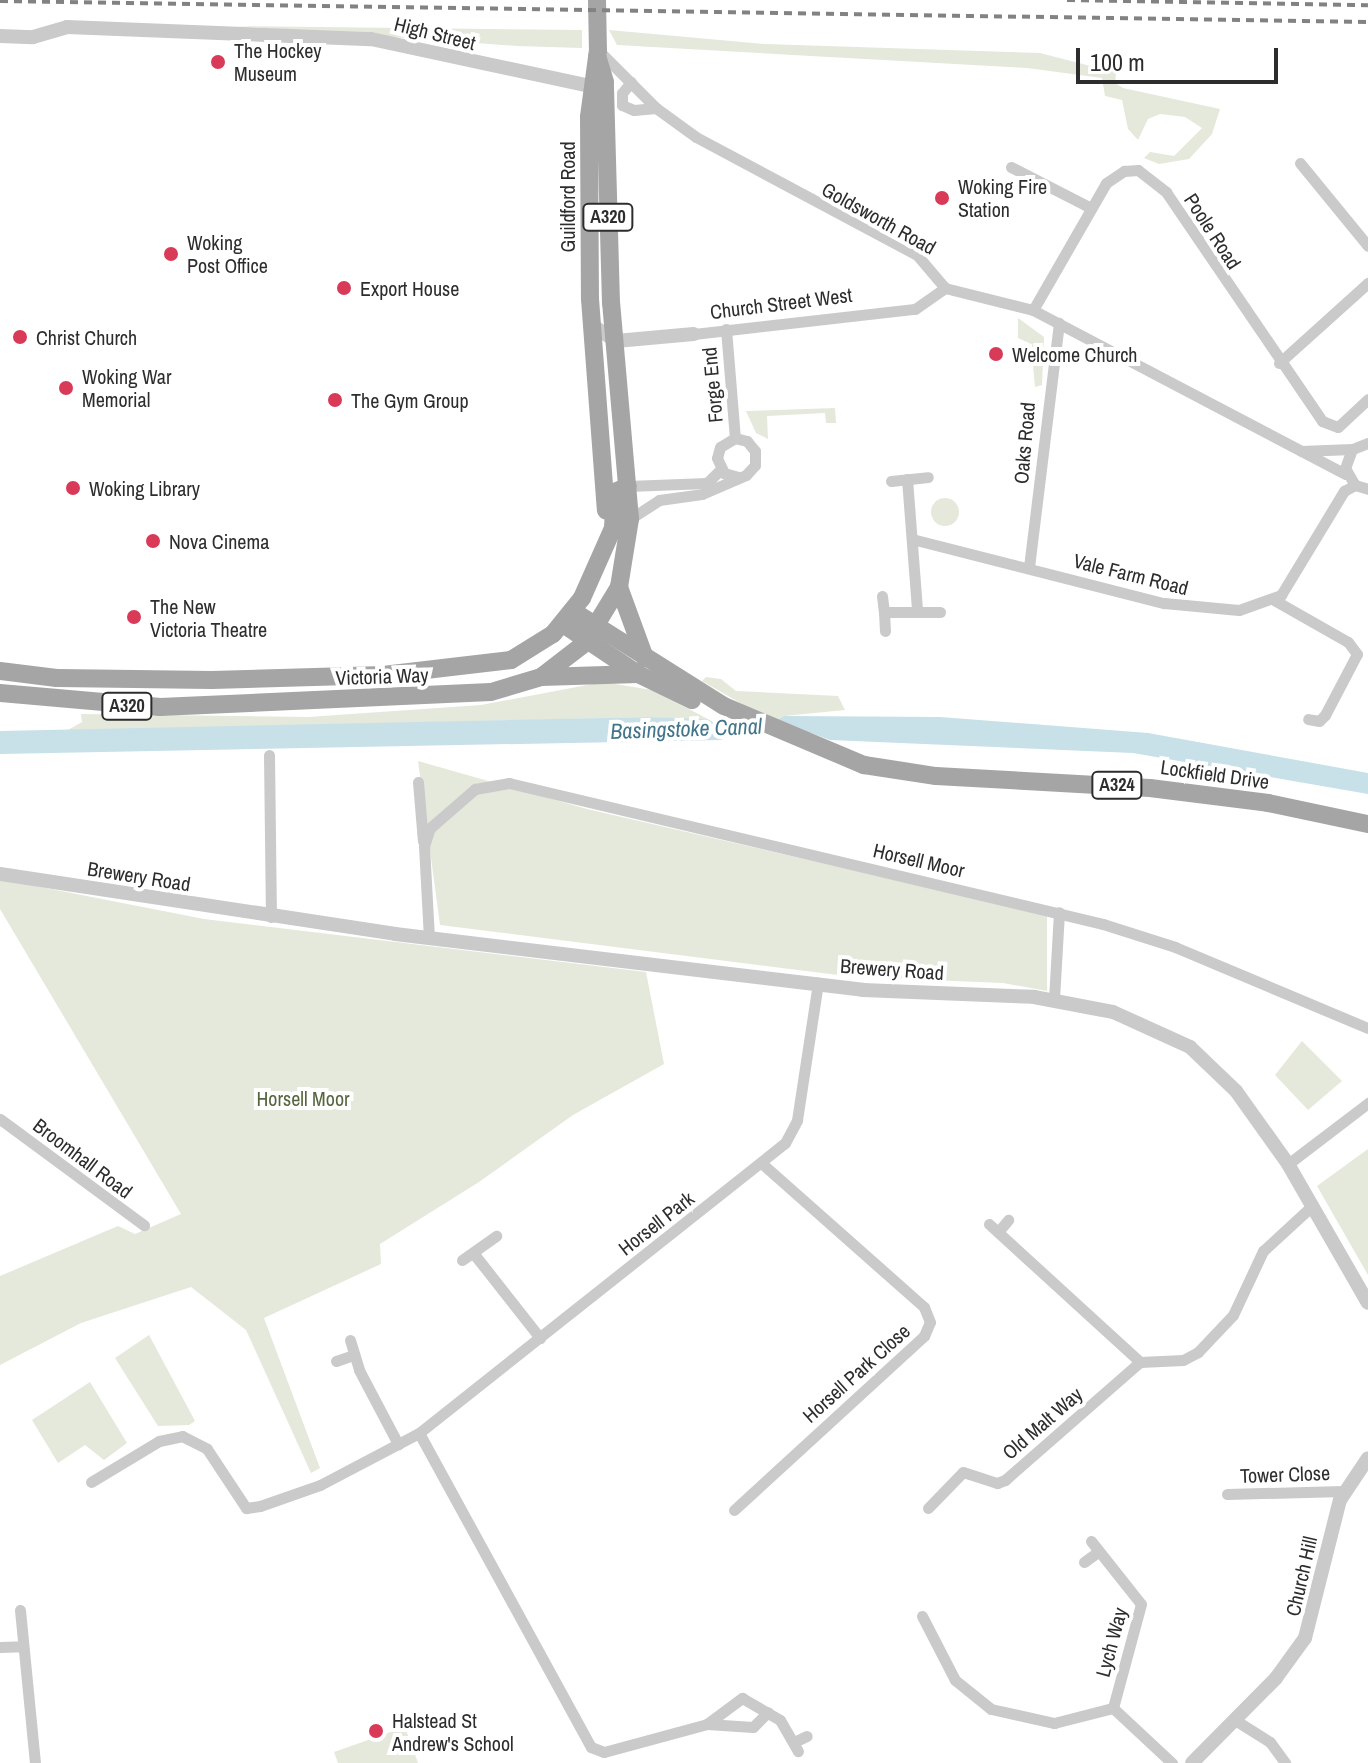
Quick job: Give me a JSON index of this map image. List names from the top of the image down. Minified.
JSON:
{"streets":{"main road":["Guildford Road","A320","Victoria Way","Lockfield Drive","A324"],"street":["High Street","Goldsworth Road","Poole Road","Church Street West","Forge End","Oaks Road","Vale Farm Road","Horsell Moor","Brewery Road","Broomhall Road","Horsell Park","Horsell Park Close","Old Malt Way","Tower Close","Church Hill","Lych Way"]},"crossings":[["High Street","Guildford Road"],["High Street","Goldsworth Road"],["Guildford Road","Goldsworth Road"],["Guildford Road","Church Street West"],["Guildford Road","Victoria Way"],["Goldsworth Road","Church Street West"],["Church Street West","Forge End"],["Church Street West","Victoria Way"],["Oaks Road","Vale Farm Road"],["Victoria Way","Lockfield Drive"],["Brewery Road","Horsell Park"],["Horsell Park","Horsell Park Close"],["Tower Close","Church Hill"]],"water":["Basingstoke Canal"],"parks":["Horsell Moor"],"places":["The Hockey Museum","Woking Fire Station","Woking Post Office","Export House","Christ Church","Welcome Church","Woking War Memorial","The Gym Group","Woking Library","Nova Cinema","The New Victoria Theatre","Halstead St Andrew's School"],"scale_bar":"100 m"}
